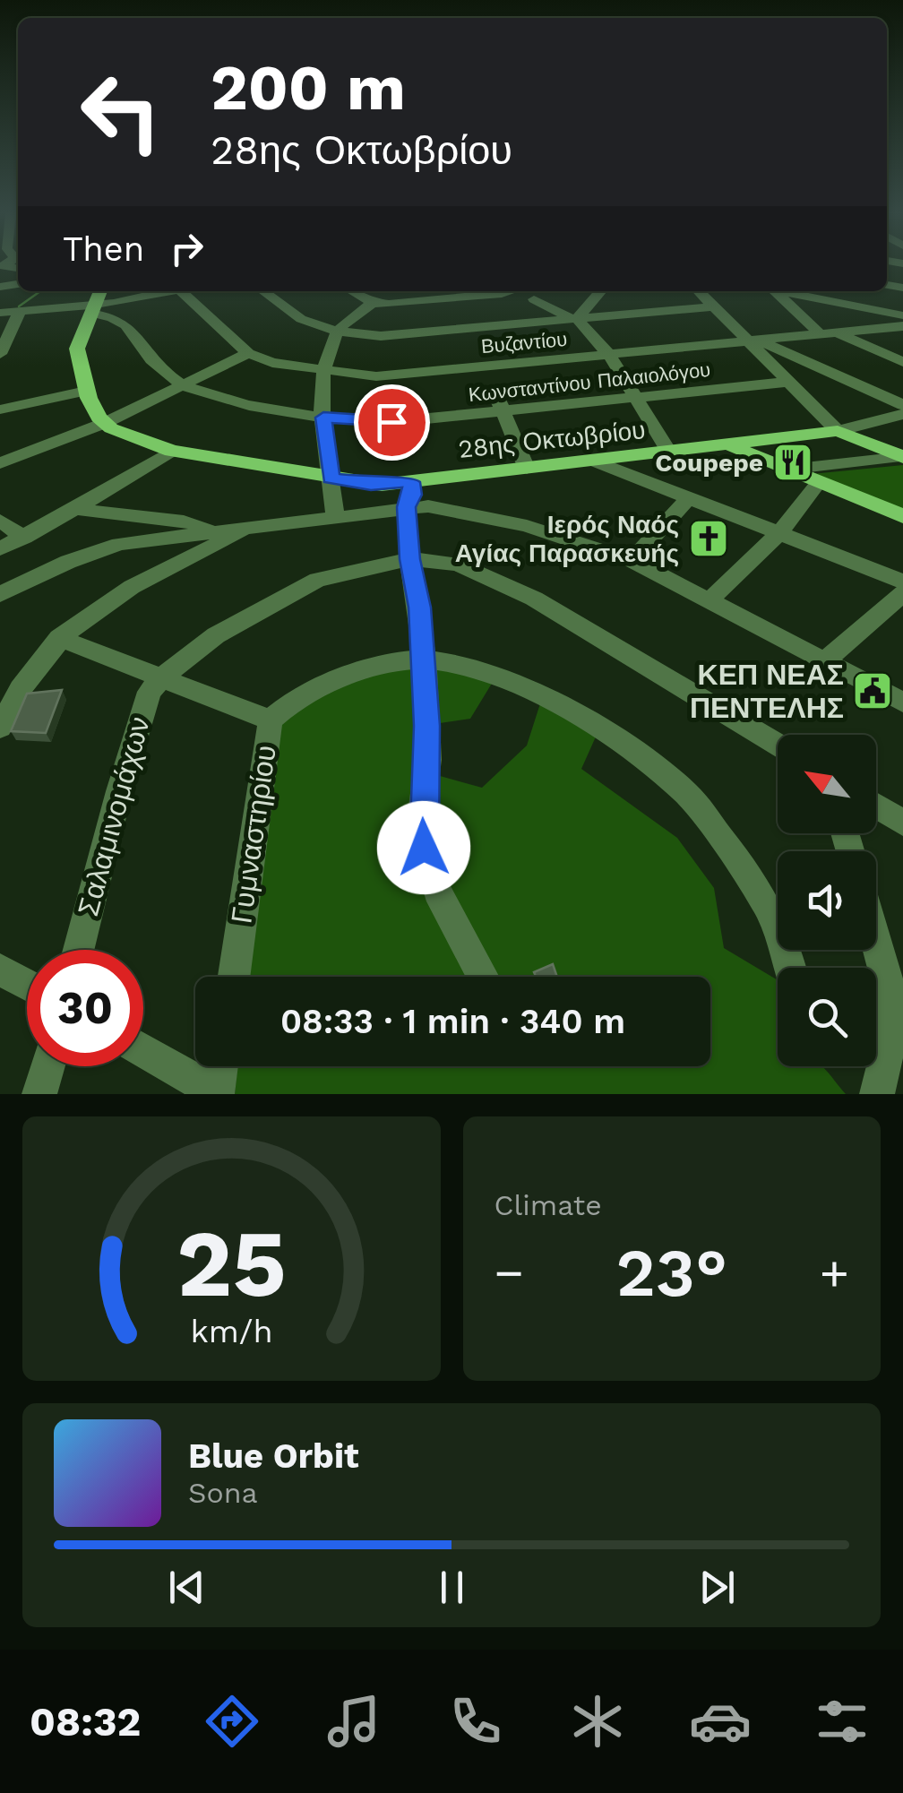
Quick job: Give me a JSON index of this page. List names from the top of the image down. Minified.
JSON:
{"streets":{"main road":["28ης Οκτωβρίου"],"street":["Βυζαντίου","Κωνσταντίνου Παλαιολόγου","Σαλαμινομάχων","Γυμναστηρίου"]},"places":{"restaurant":["Coupepe"],"church":["Ιερός Ναός Αγίας Παρασκευής"],"public building":["ΚΕΠ ΝΕΑΣ ΠΕΝΤΕΛΗΣ"]},"north":"top left","page":{"turn":["200 m","28ης Οκτωβρίου"],"then":"Then","limit":"30","trip":"08:33 · 1 min · 340 m","tile":"Climate","heat":["−","23°","+"],"song":["Blue Orbit","Sona"],"tabs":"08:32","gauge":["25","km/h"]}}
